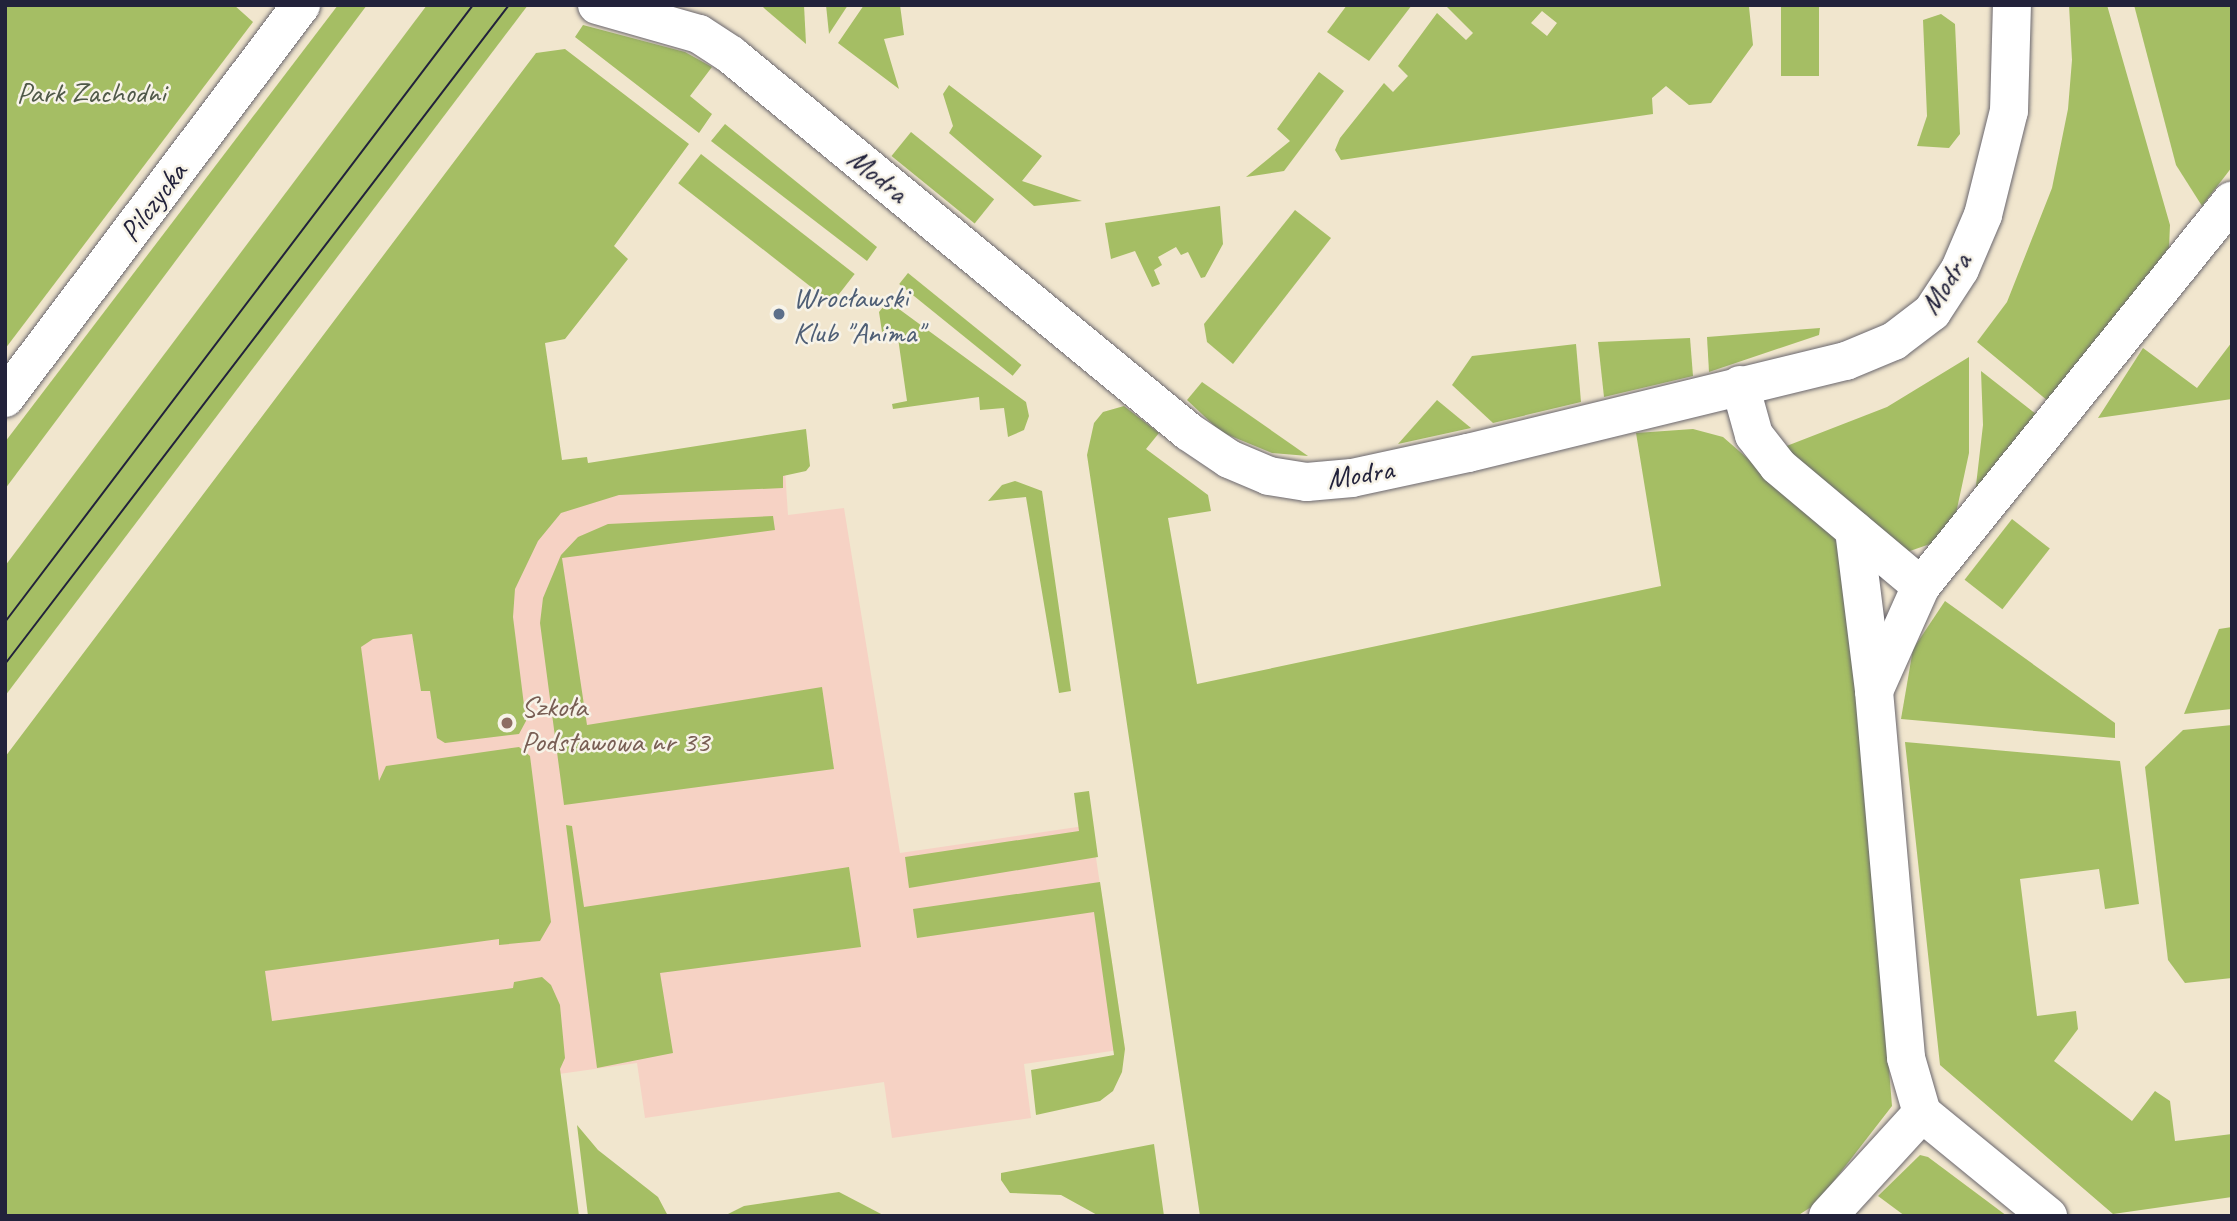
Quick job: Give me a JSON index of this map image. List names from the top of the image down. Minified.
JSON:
{"streets":{"street":["Modra","Pilczycka"]},"parks":["Park Zachodni"],"places":["Wrocławski Klub \"Anima\"","Szkoła Podstawowa nr 33"]}
